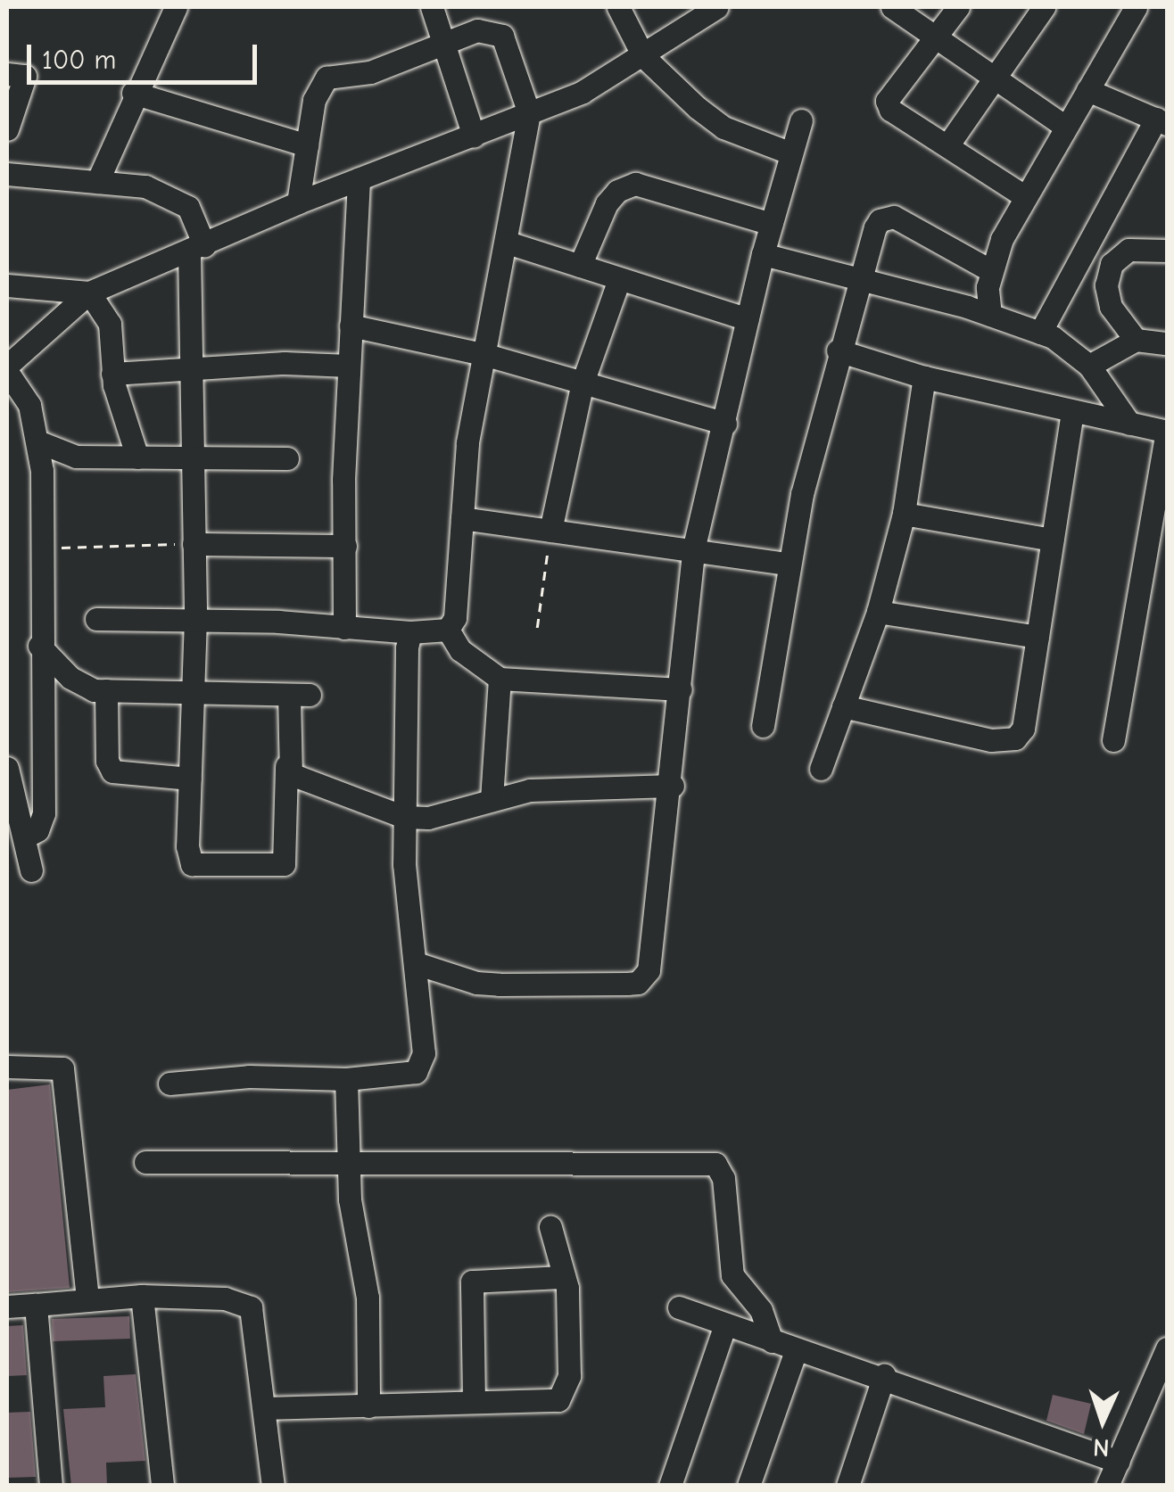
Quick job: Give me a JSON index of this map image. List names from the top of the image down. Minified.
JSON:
{"scale_bar":"100 m","north":"bottom"}
